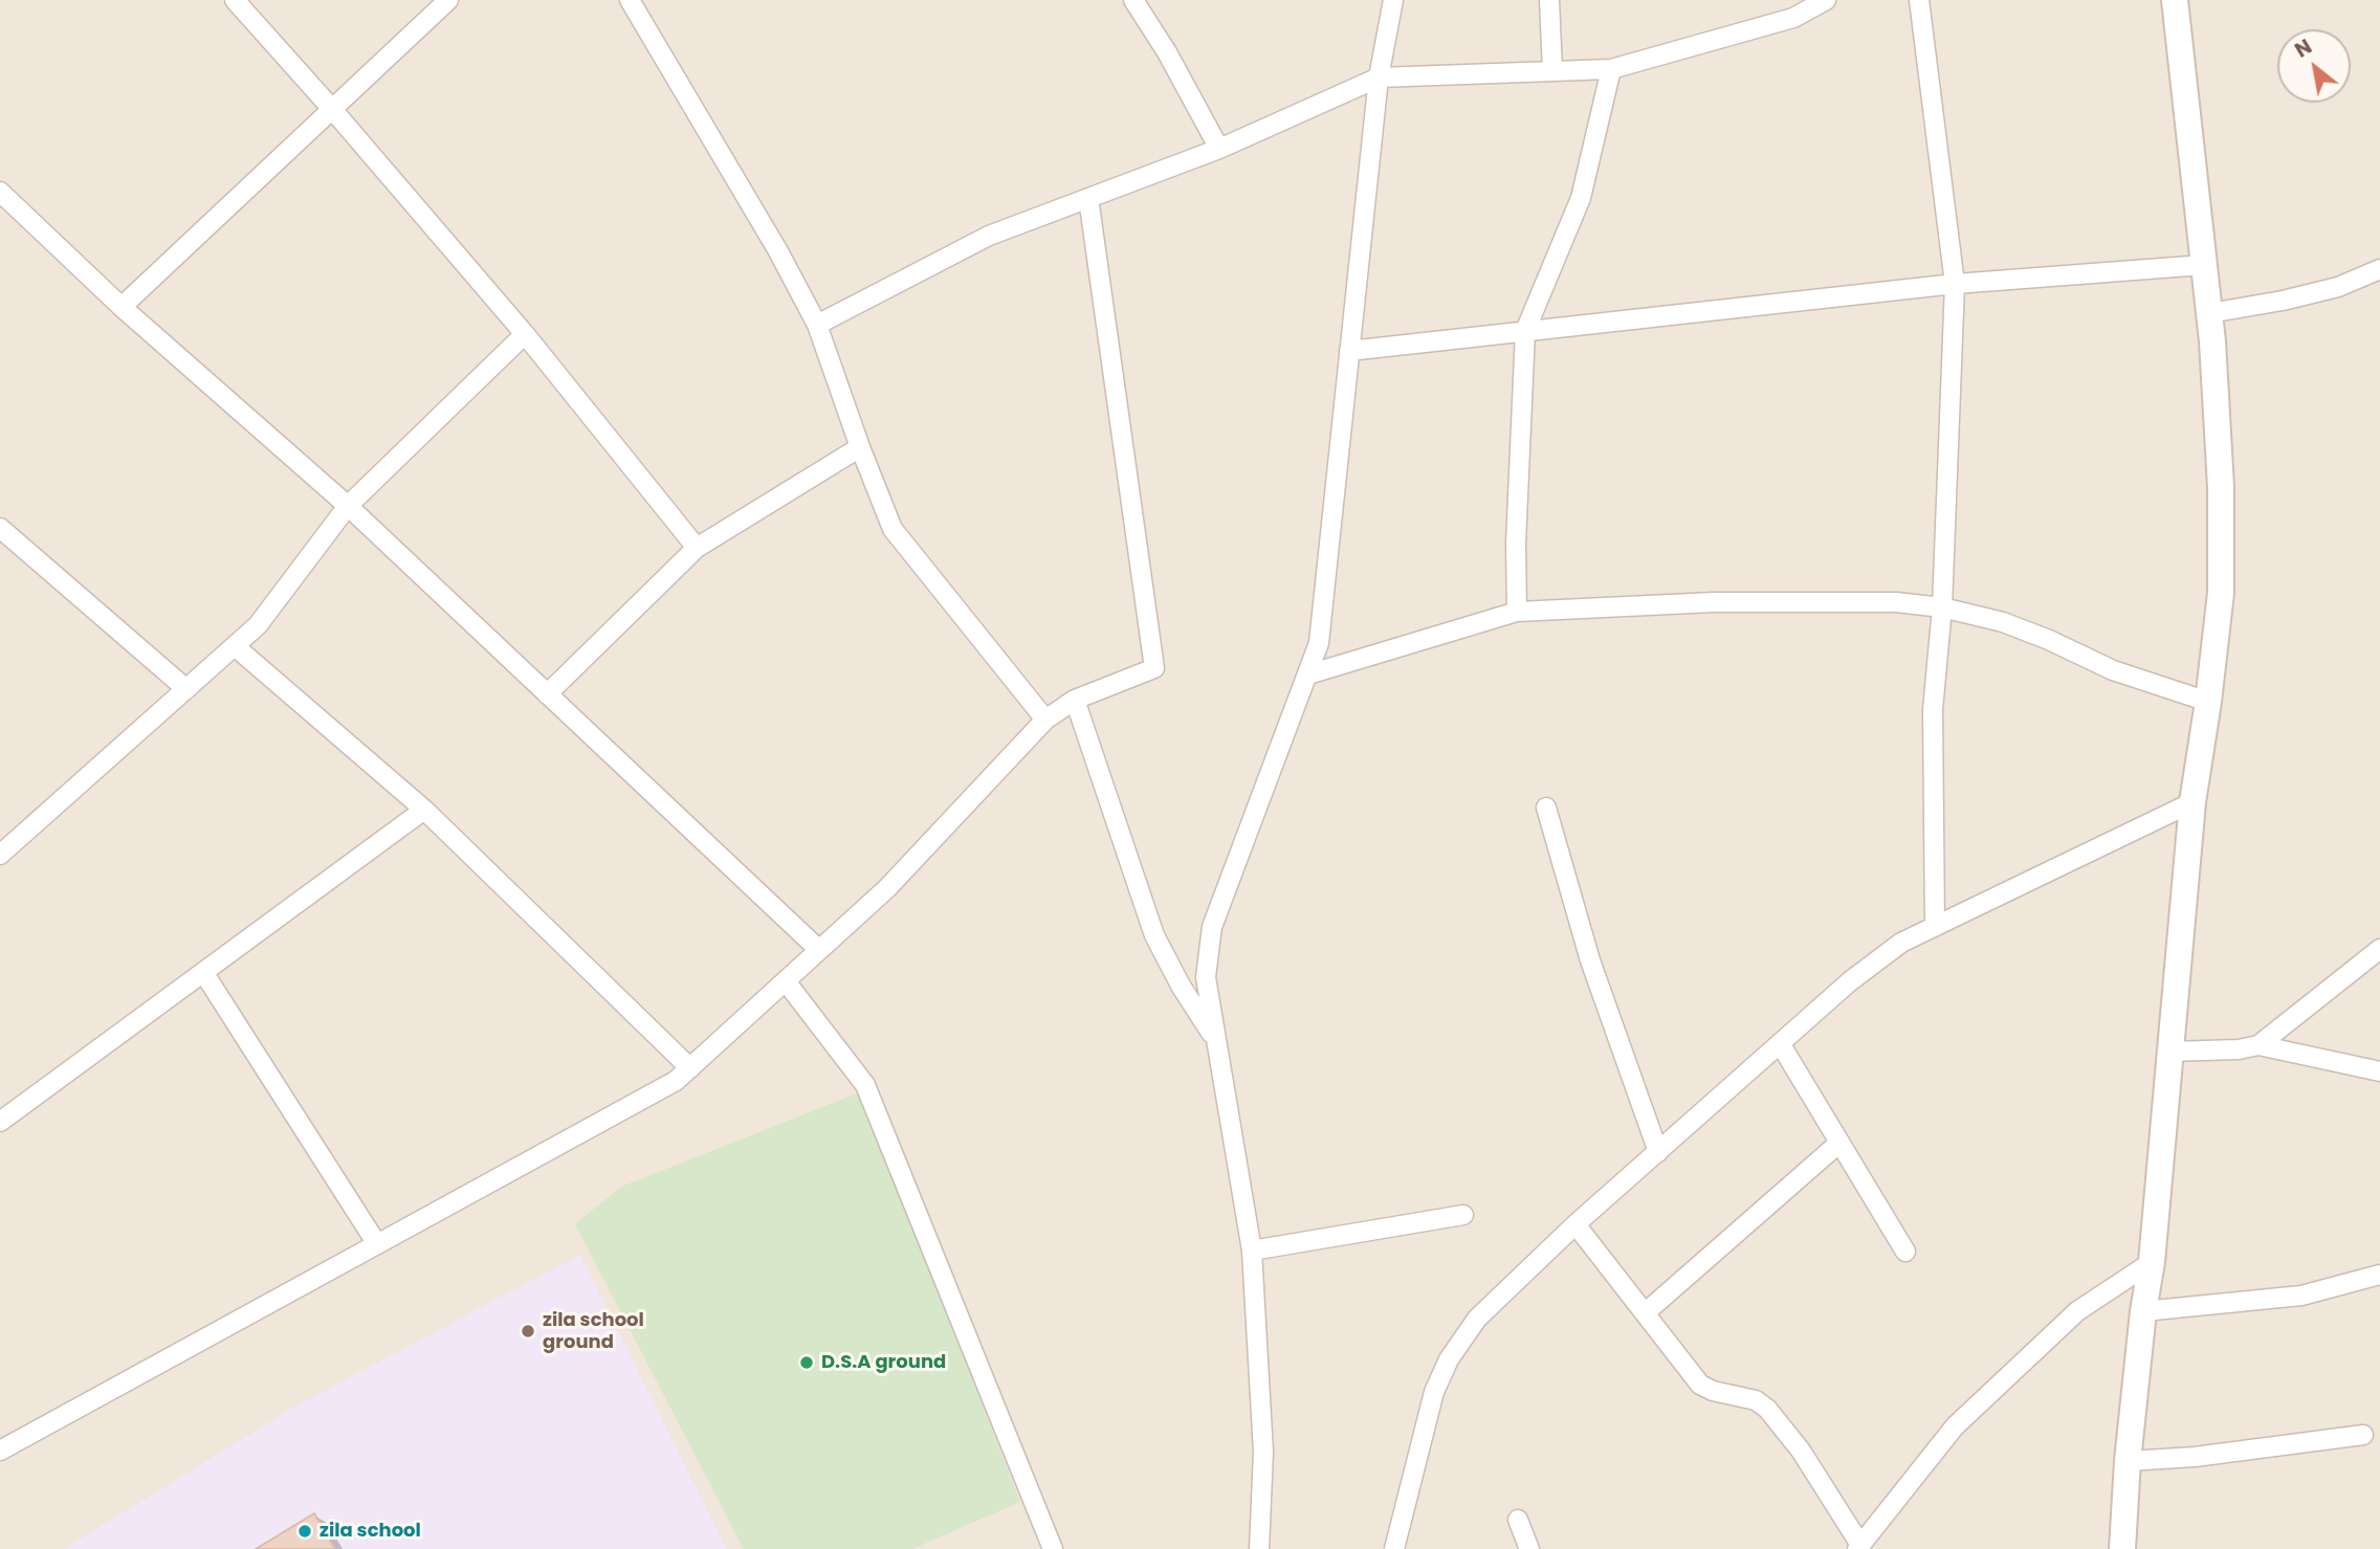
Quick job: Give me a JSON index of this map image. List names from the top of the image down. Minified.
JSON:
{"places":["zila school ground","D.S.A ground","zila school"],"north":"top left"}
